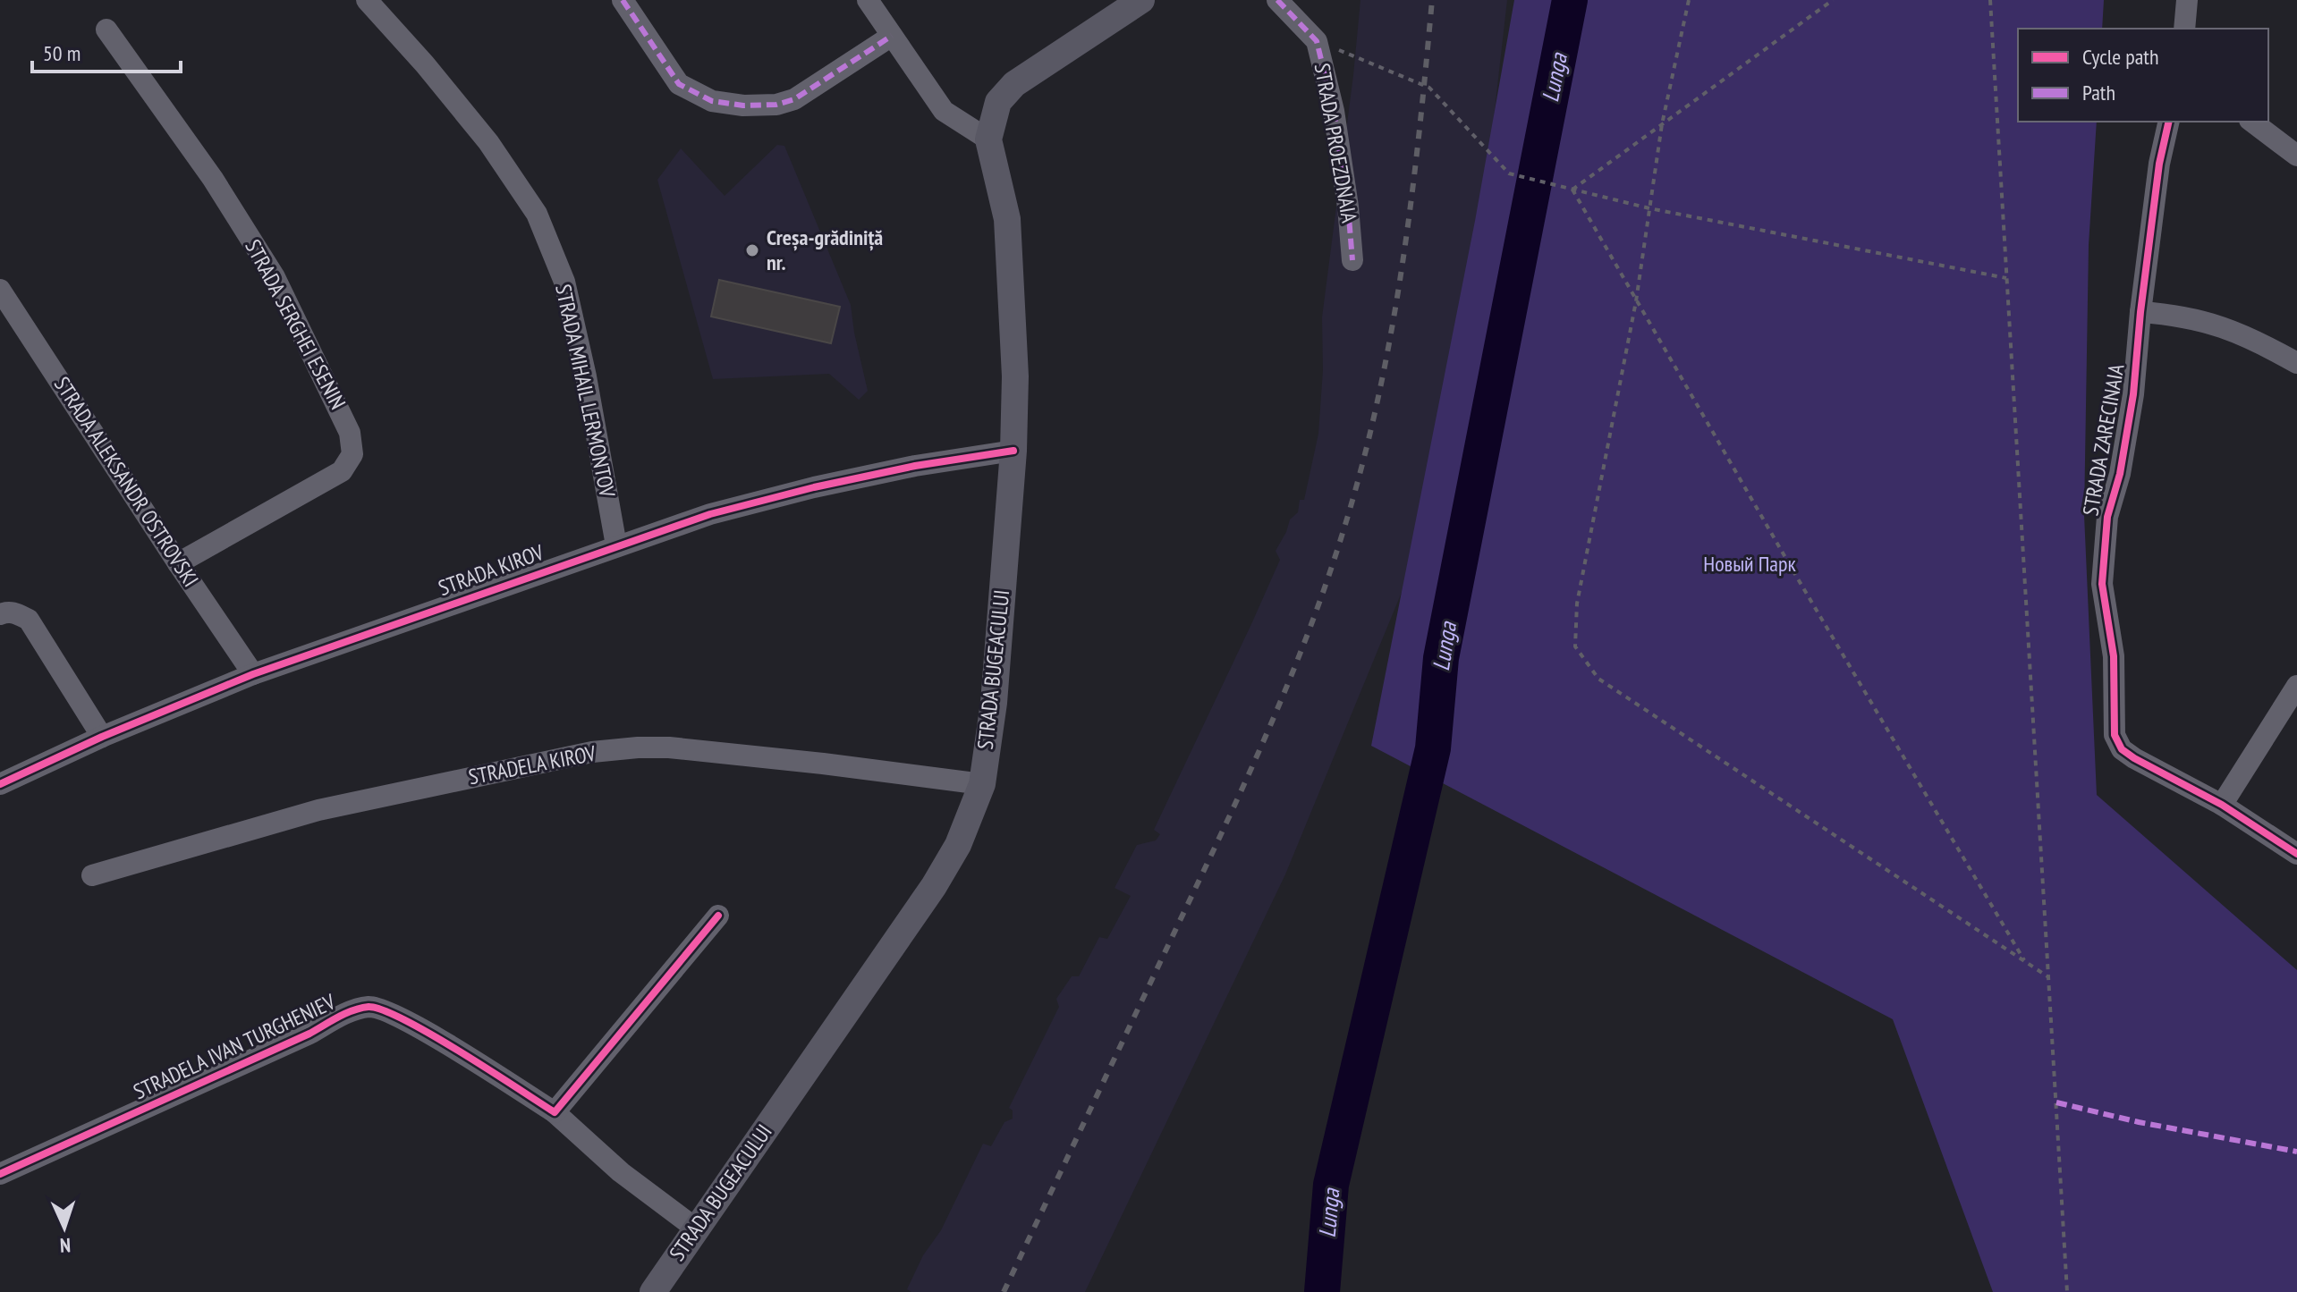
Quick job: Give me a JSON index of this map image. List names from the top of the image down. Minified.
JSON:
{"streets":{"main road":["STRADA BUGEACULUI"],"street":["STRADA PROEZDNAIA","STRADA SERGHEI ESENIN","STRADA MIHAIL LERMONTOV","STRADA ZARECINAIA","STRADA ALEKSANDR OSTROVSKI","STRADA KIROV","STRADELA KIROV","STRADELA IVAN TURGHENIEV"]},"crossings":[["STRADA SERGHEI ESENIN","STRADA ALEKSANDR OSTROVSKI"],["STRADA MIHAIL LERMONTOV","STRADA KIROV"],["STRADA ALEKSANDR OSTROVSKI","STRADA KIROV"],["STRADA KIROV","STRADA BUGEACULUI"],["STRADA BUGEACULUI","STRADELA KIROV"],["STRADA BUGEACULUI","STRADELA IVAN TURGHENIEV"]],"water":["Lunga"],"parks":["Новый Парк"],"places":["Creșa-grădiniță nr."],"legend":["Cycle path","Path"],"scale_bar":"50 m","north":"bottom"}
